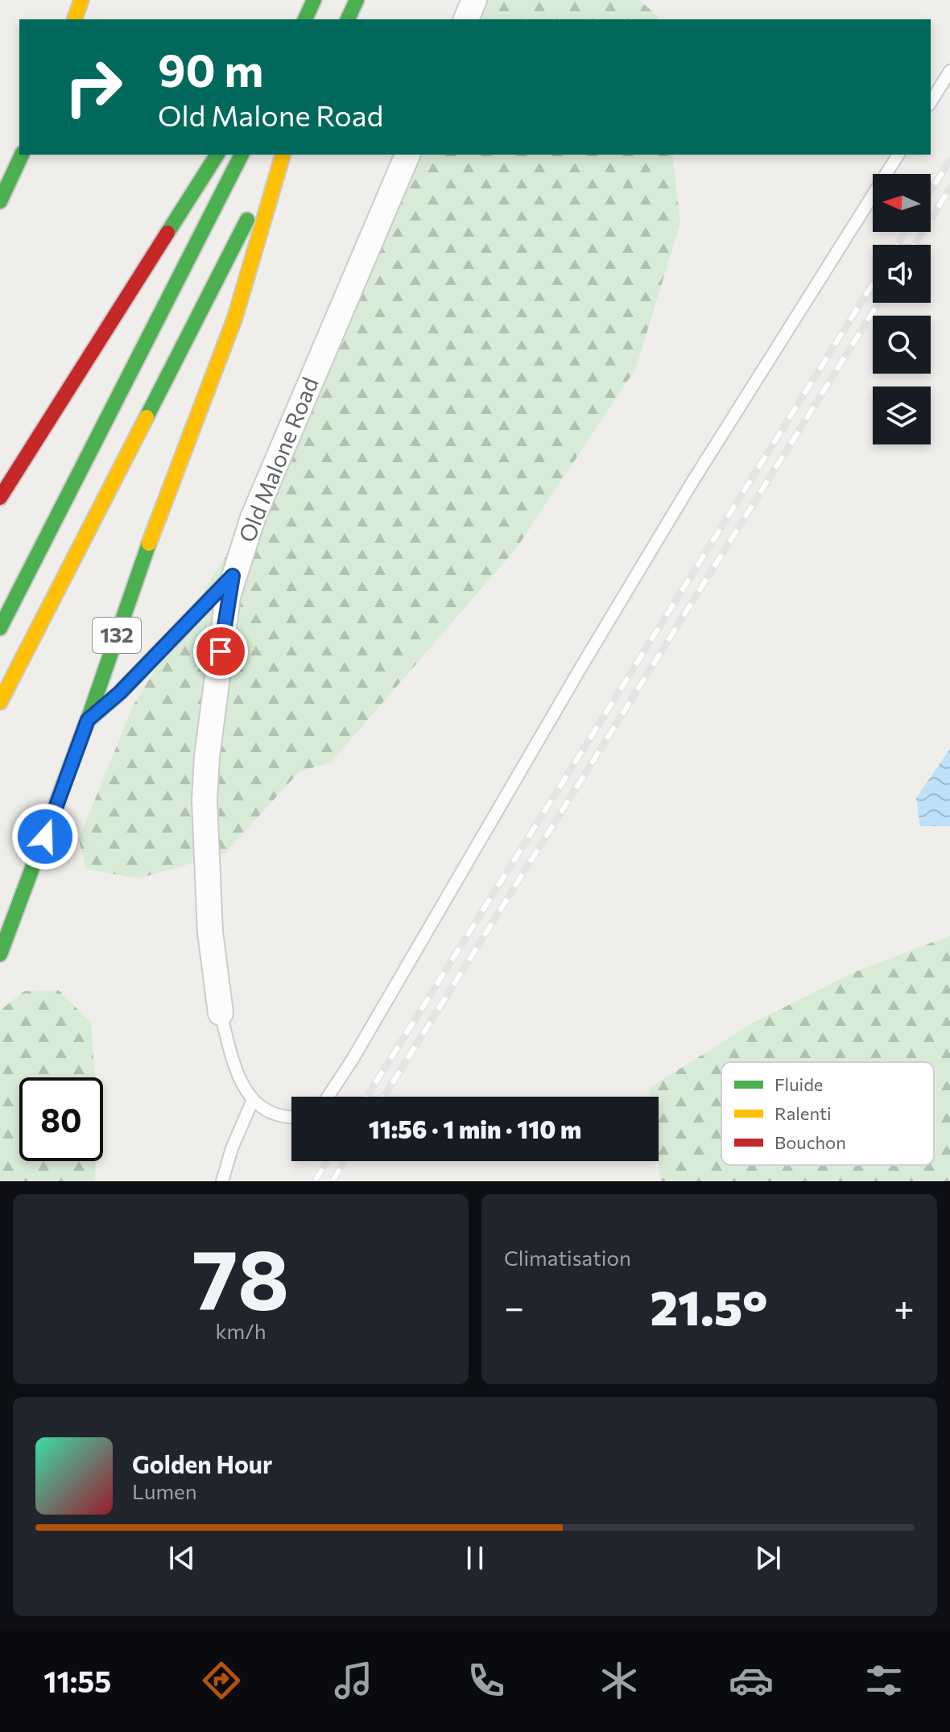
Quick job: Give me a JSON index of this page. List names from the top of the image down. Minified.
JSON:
{"streets":{"main road":["132"],"street":["Old Malone Road"]},"legend":["Fluide","Ralenti","Bouchon"],"north":"left","page":{"turn":["90 m","Old Malone Road"],"limit":"80","trip":"11:56 · 1 min · 110 m","tile":[["78","km/h"],"Climatisation"],"heat":["−","21.5°","+"],"song":["Golden Hour","Lumen"],"tabs":"11:55"}}
